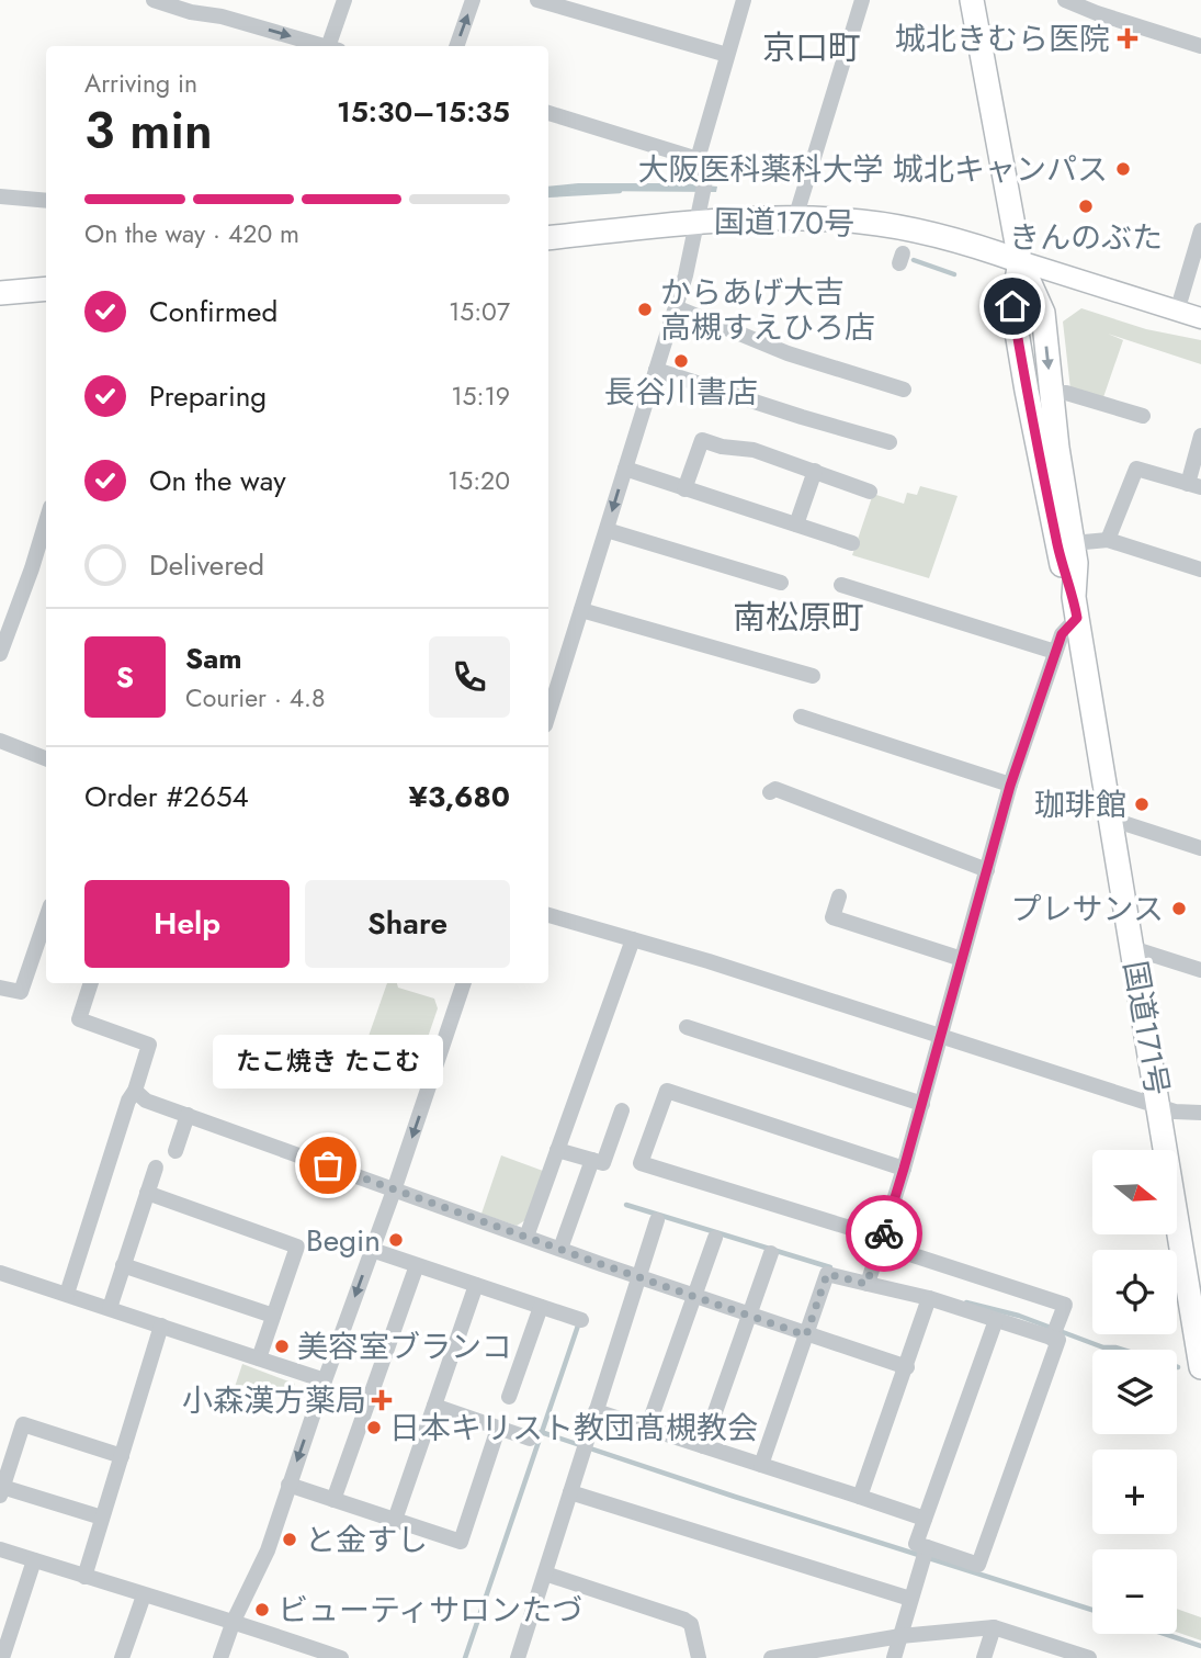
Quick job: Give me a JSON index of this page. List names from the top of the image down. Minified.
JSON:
{"streets":{"highway":["国道170号","国道171号"]},"crossings":[["国道170号","国道171号"]],"districts":["京口町","南松原町"],"places":{"health":["城北きむら医院","小森漢方薬局"],"other":["大阪医科薬科大学 城北キャンパス","きんのぶた","からあげ大吉 高槻すえひろ店","長谷川書店","珈琲館","プレサンス","たこ焼き たこむ","Begin","美容室ブランコ","日本キリスト教団髙槻教会","と金すし","ビューティサロンたづ"]},"north":"right","page":{"heading":["3 min","Arriving in","15:30–15:35"],"panel":["Sam","Courier · 4.8","Order #2654","¥3,680"],"bar":"On the way · 420 m","list":[["Confirmed","15:07"],["Preparing","15:19"],["On the way","15:20"],"Delivered"],"round":"S","buttons":["Help","Share"],"bubble":"たこ焼き たこむ","map_buttons":["+","−"]}}
